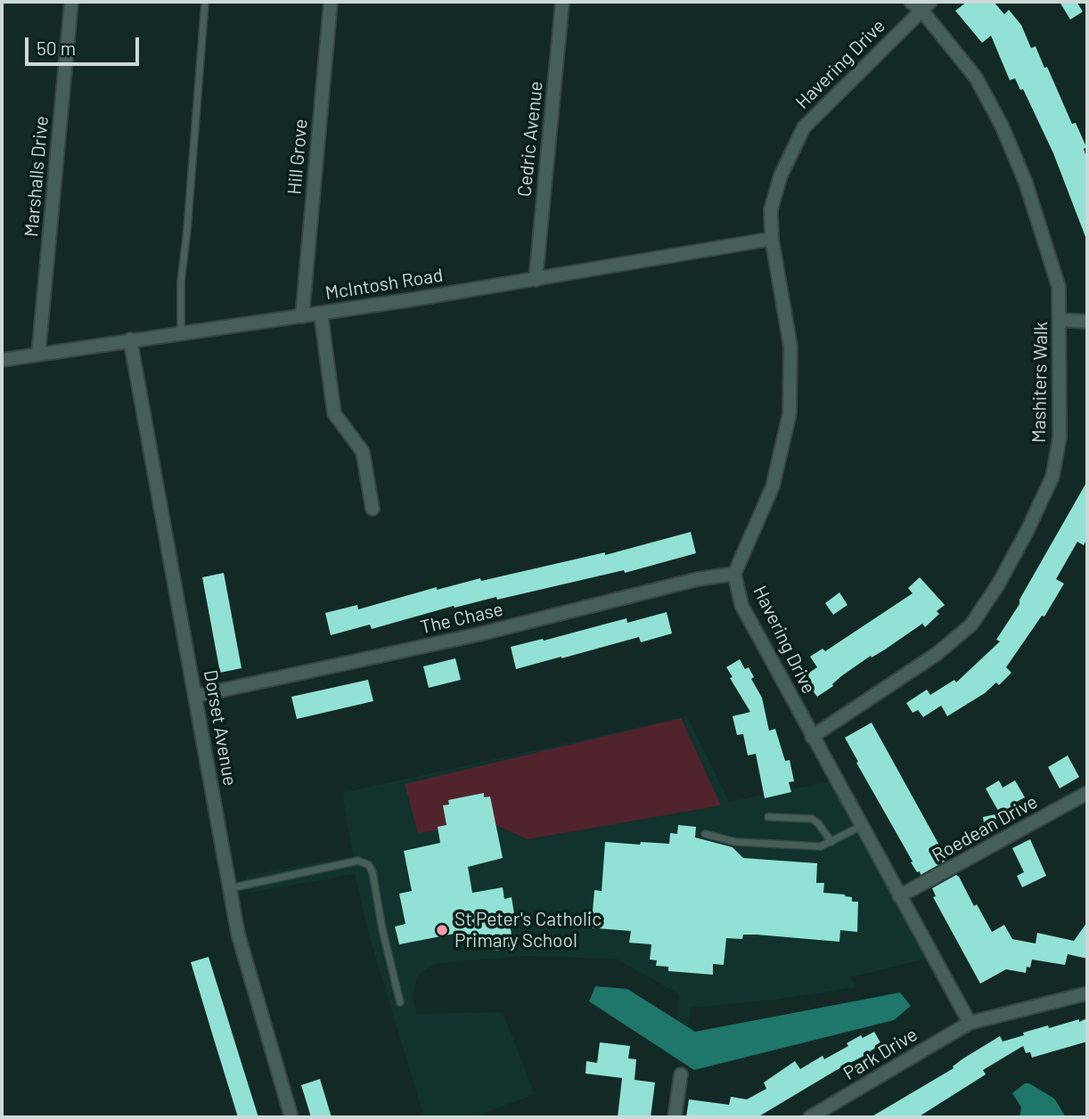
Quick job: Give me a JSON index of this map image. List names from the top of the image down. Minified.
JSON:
{"streets":{"street":["Havering Drive","Cedric Avenue","Hill Grove","Marshalls Drive","McIntosh Road","Mashiters Walk","The Chase","Dorset Avenue","Roedean Drive","Park Drive"]},"crossings":[["Havering Drive","McIntosh Road"],["Havering Drive","Mashiters Walk"],["Havering Drive","The Chase"],["Havering Drive","Roedean Drive"],["Havering Drive","Park Drive"],["Cedric Avenue","McIntosh Road"],["Hill Grove","McIntosh Road"],["Marshalls Drive","McIntosh Road"],["McIntosh Road","Dorset Avenue"],["The Chase","Dorset Avenue"]],"places":["St Peter's Catholic Primary School"],"scale_bar":"50 m"}
